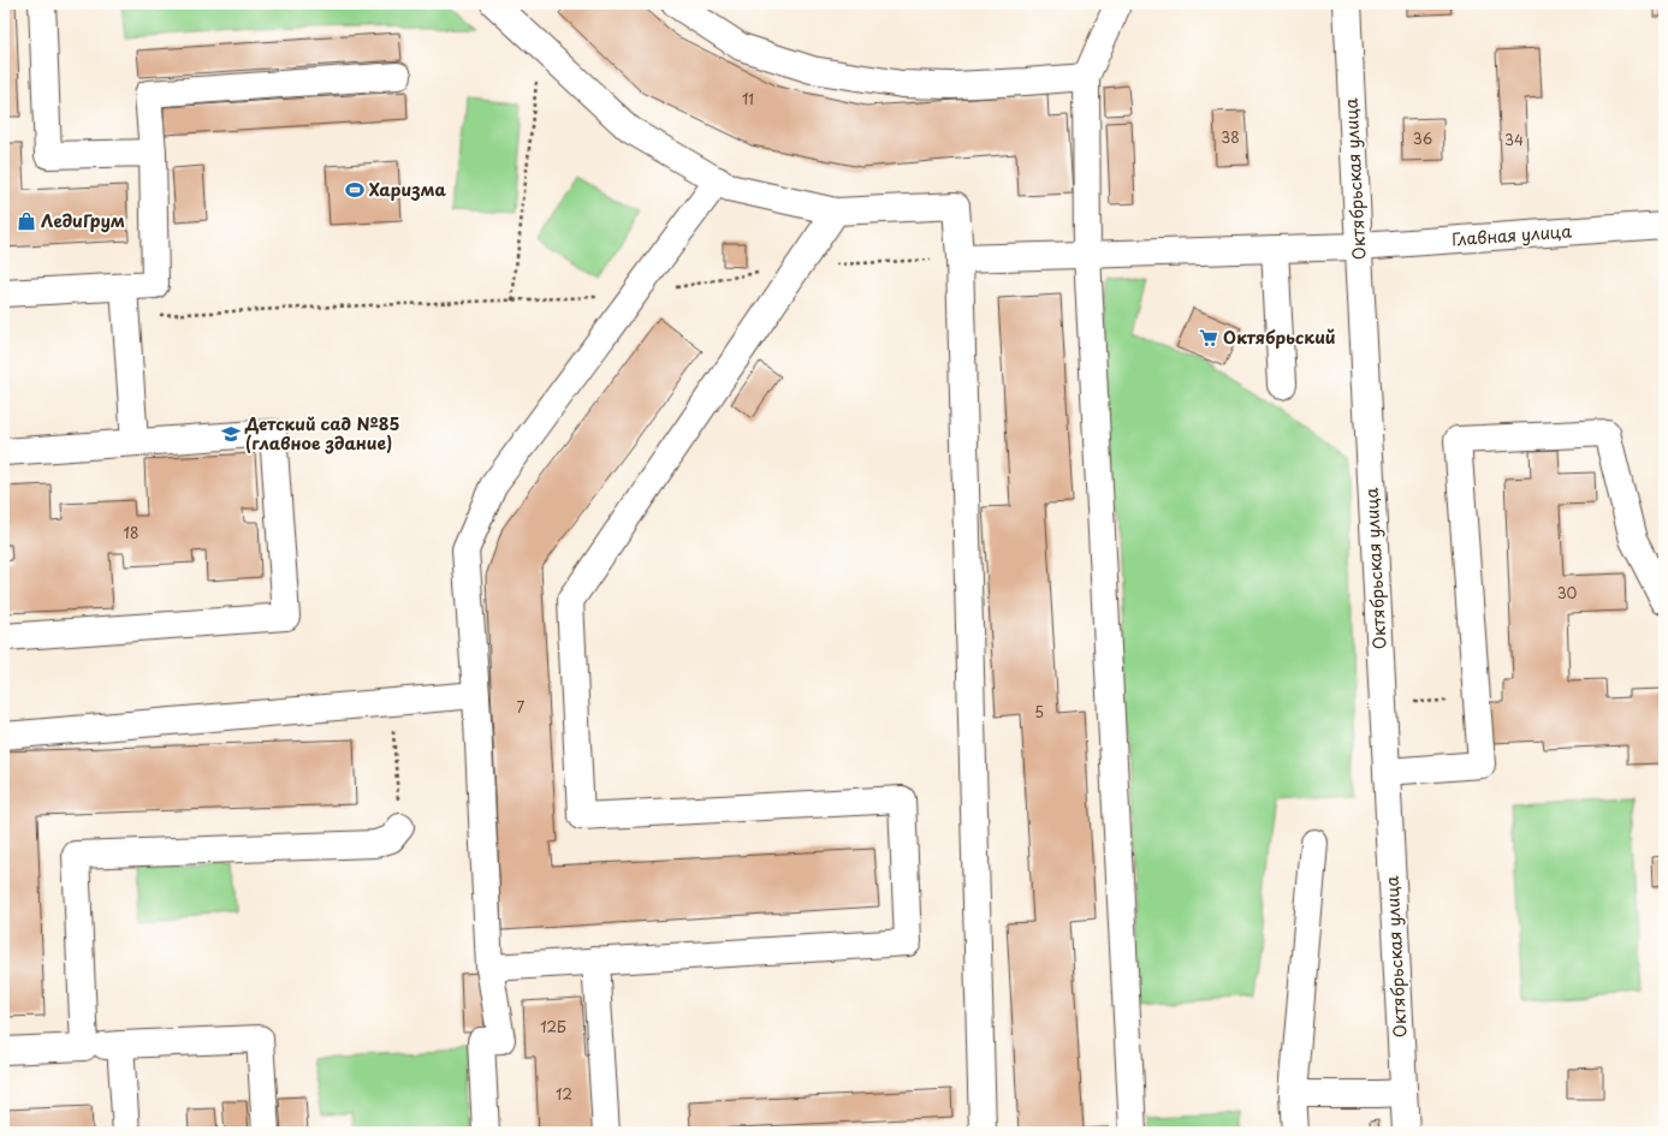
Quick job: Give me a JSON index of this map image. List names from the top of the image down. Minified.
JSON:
{"streets":{"street":["Октябрьская улица","Главная улица"]},"crossings":[["Октябрьская улица","Главная улица"]],"places":{"sports":["Харизма"],"shop":["ЛедиГрум"],"supermarket":["Октябрьский"],"school or university":["Детский сад №85 (главное здание)"]},"house_numbers":["11","38","36","34","18","30","7","5","12Б","12"]}
